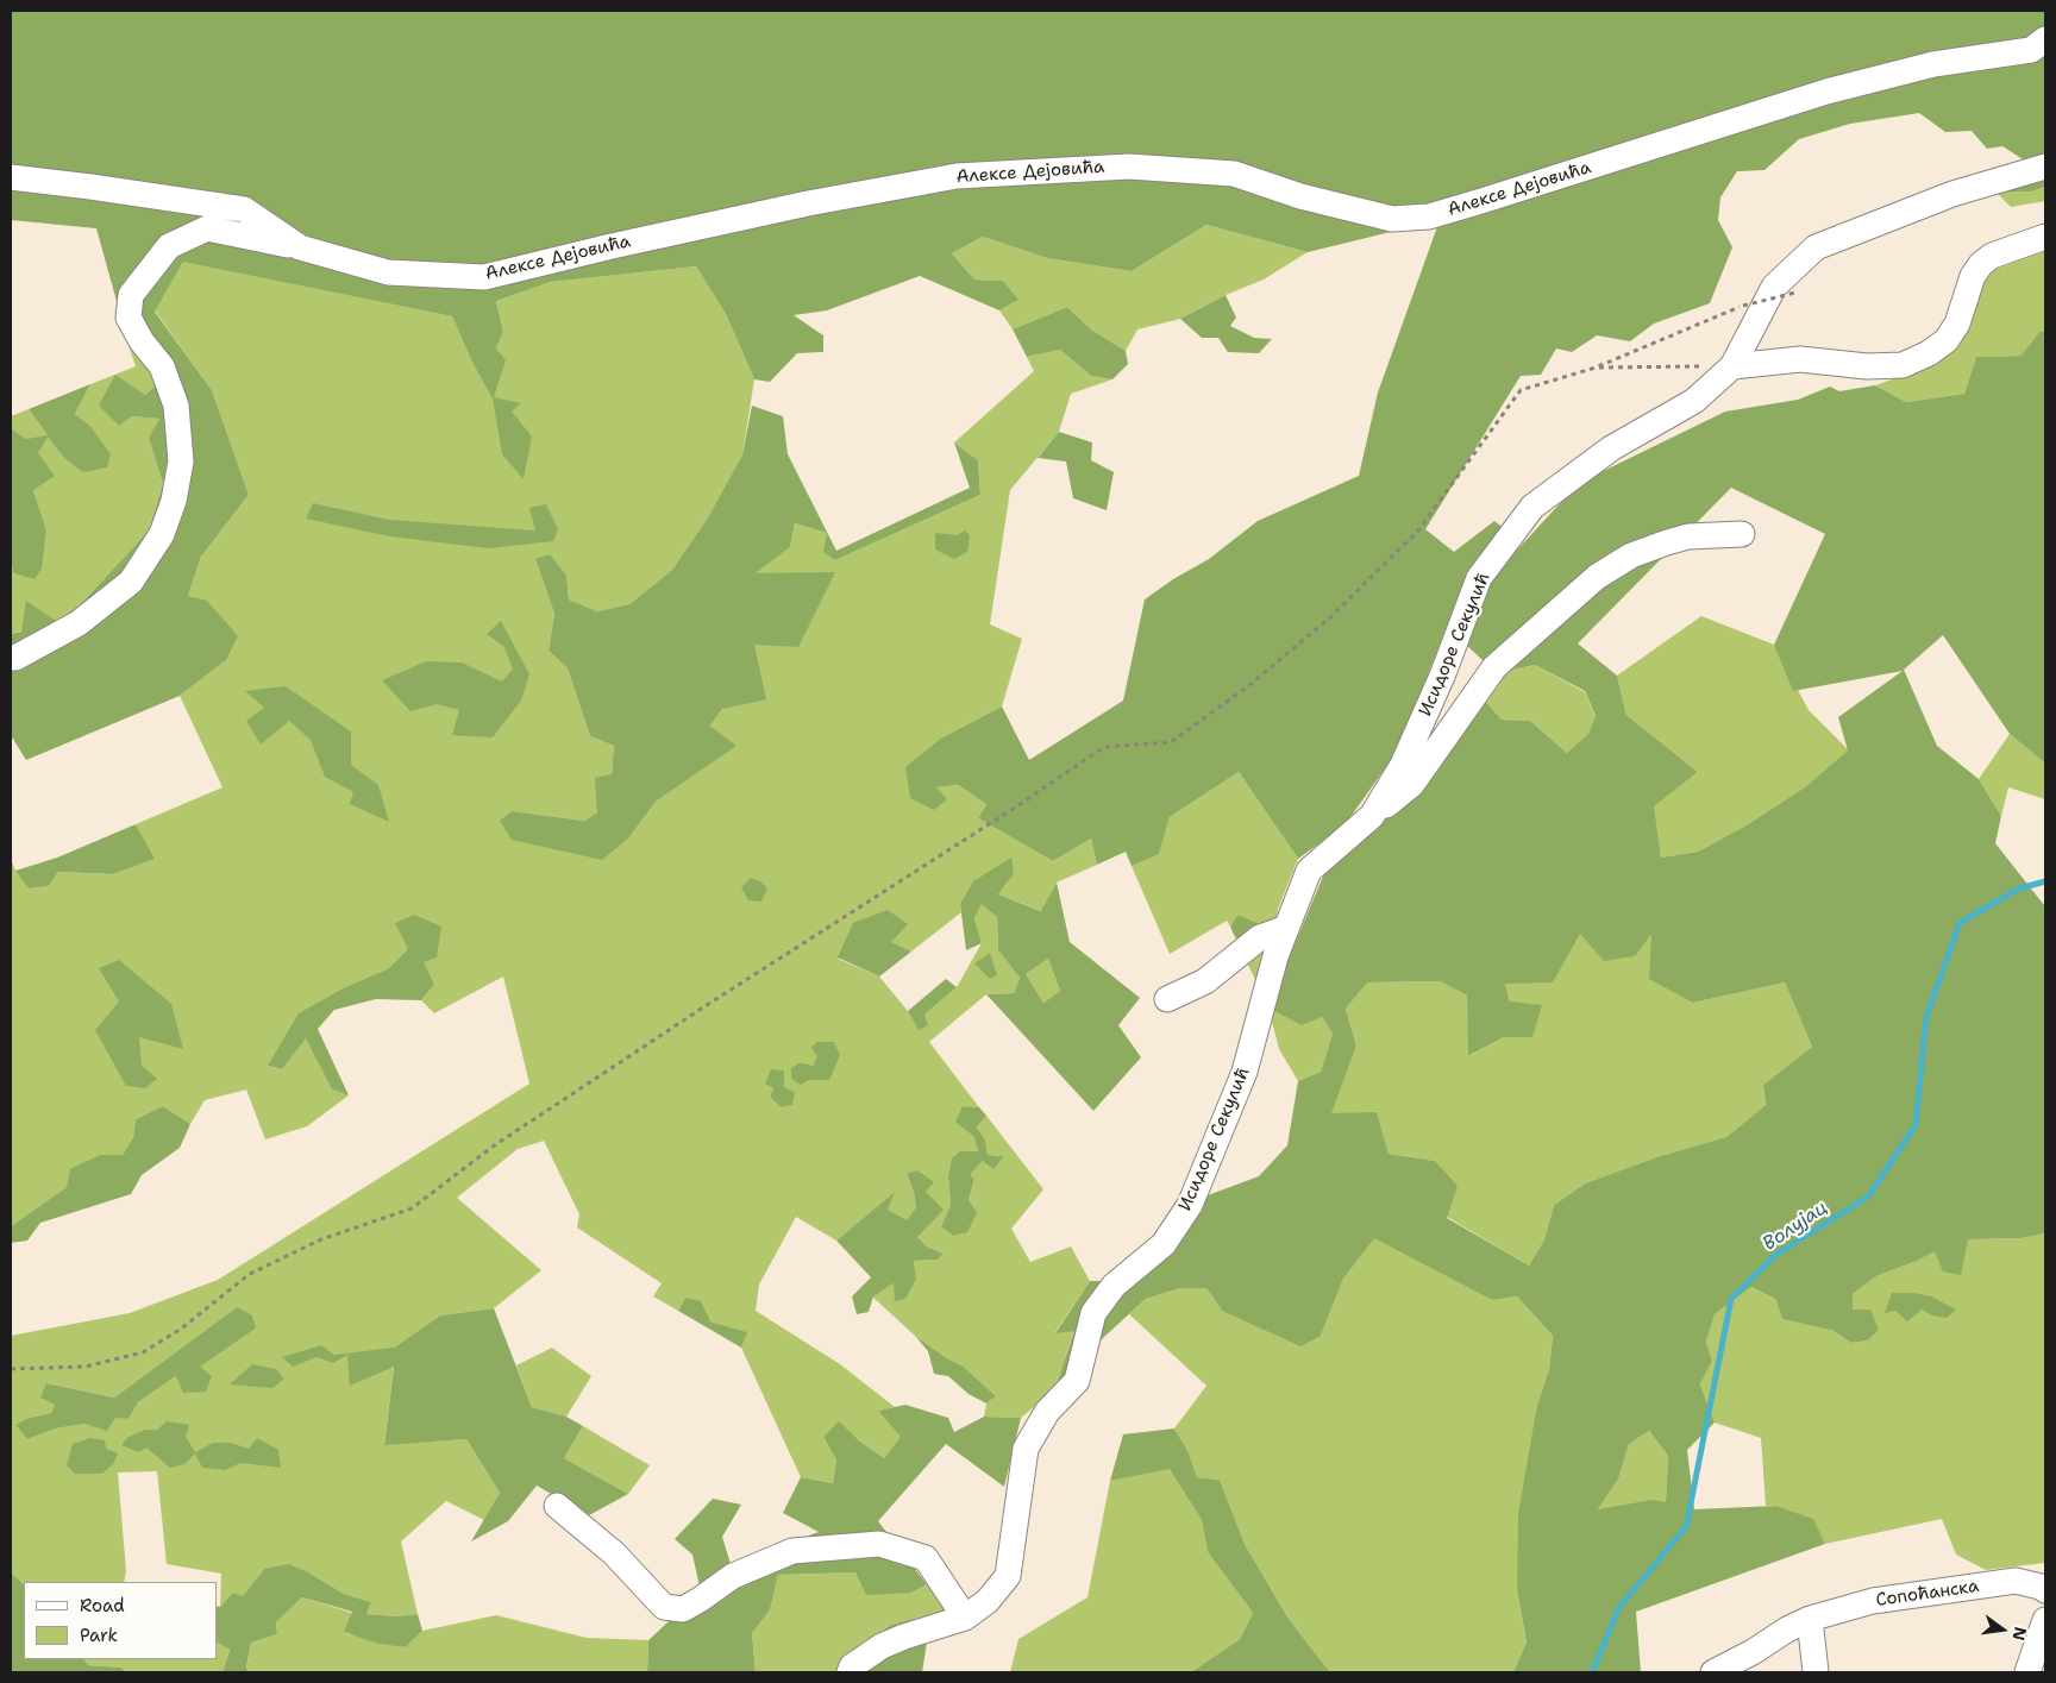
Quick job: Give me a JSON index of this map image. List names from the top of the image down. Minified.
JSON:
{"streets":{"street":["Алексе Дејовића","Исидоре Секулић","Сопоћанска"]},"water":["Волујац"],"legend":["Road","Park"],"north":"right"}
